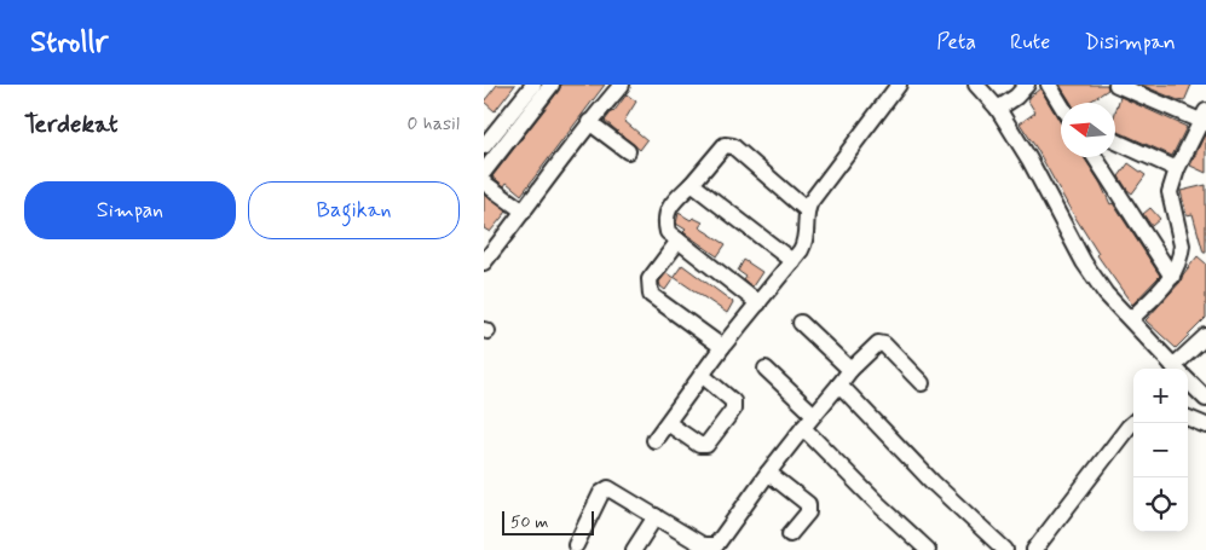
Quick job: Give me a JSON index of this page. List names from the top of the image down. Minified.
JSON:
{"scale_bar":"50 m","north":"left","page":{"header":"Strollr","nav":["Peta","Rute","Disimpan"],"heading":["Terdekat","0 hasil"],"buttons":["Simpan","Bagikan"],"map_buttons":["+","−"],"scale":"50 m"}}
